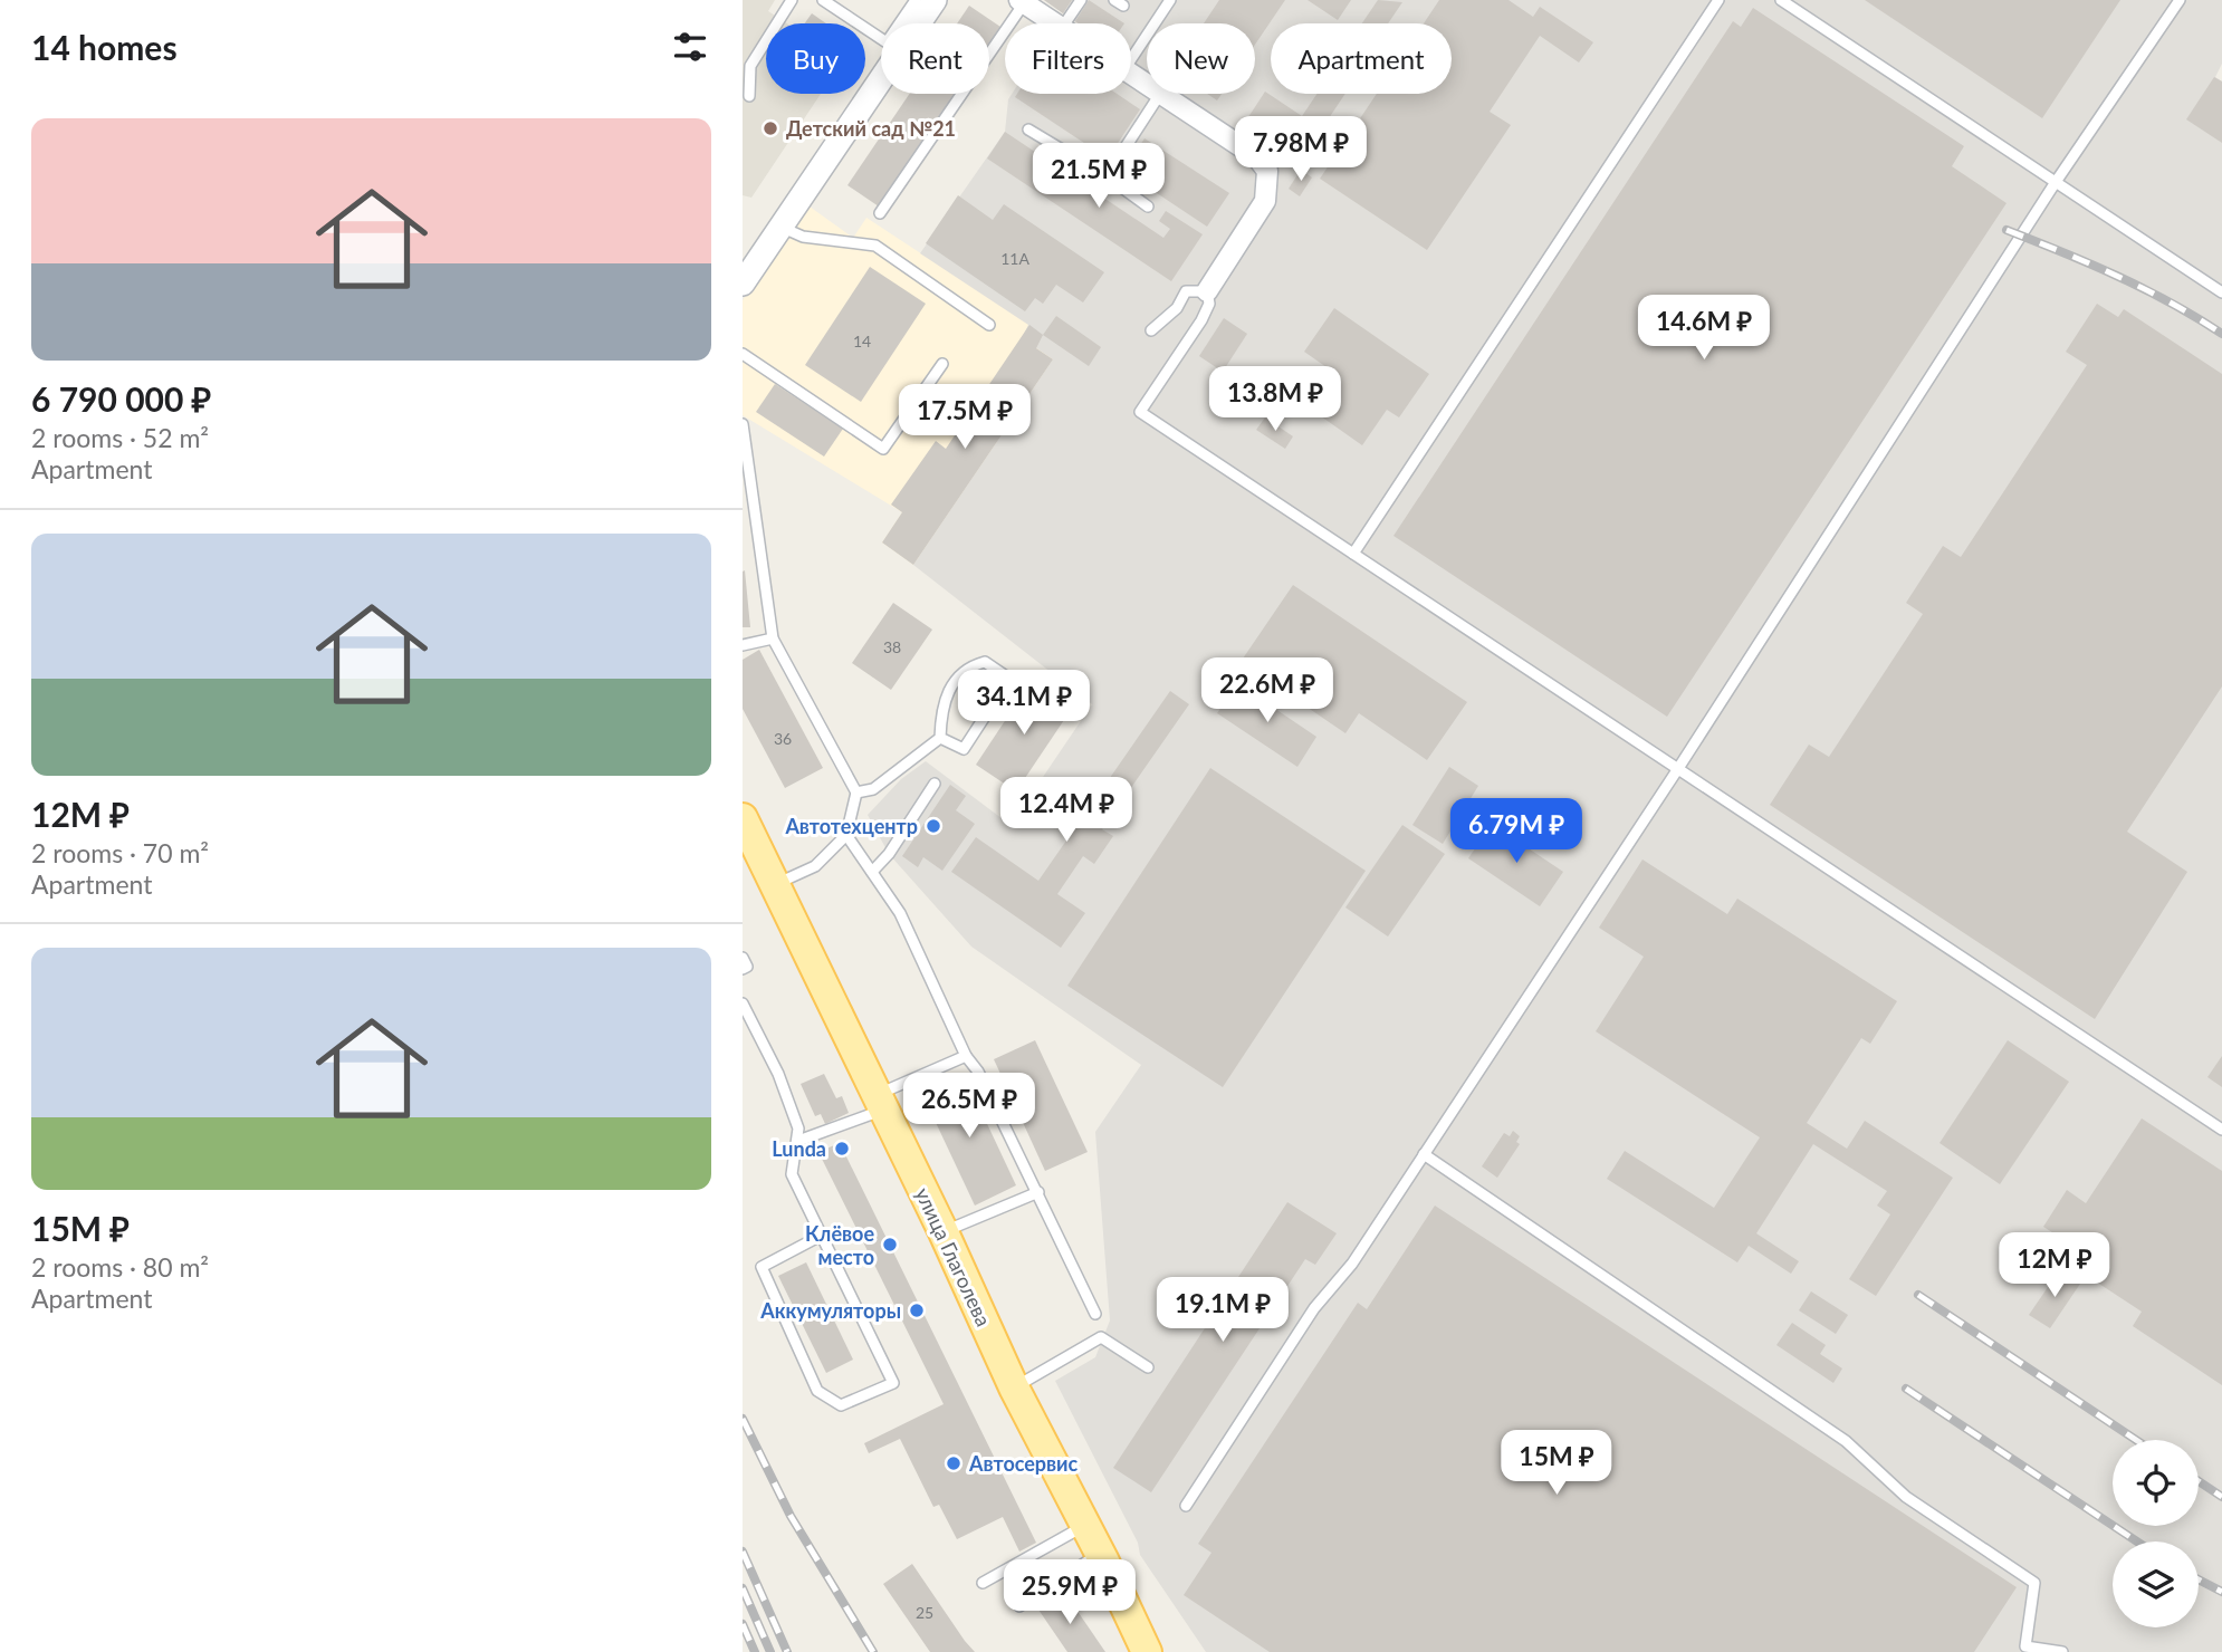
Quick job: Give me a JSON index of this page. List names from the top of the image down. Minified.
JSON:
{"streets":{"main road":["улица Глаголева"]},"places":["Детский сад №21","Автотехцентр","Lunda","Клёвое место","Аккумуляторы","Автосервис"],"house_numbers":["11А","14","38","36","25"],"page":{"heading":"14 homes","chip":["Buy","Rent","Filters","New","Apartment"],"list":[{"name":"6 790 000 ₽","note":"2 rooms · 52 m² · Apartment"},{"name":"12M ₽","note":"2 rooms · 70 m² · Apartment"},{"name":"15M ₽","note":"2 rooms · 80 m² · Apartment"}],"price":["7.98M ₽","21.5M ₽","14.6M ₽","13.8M ₽","17.5M ₽","22.6M ₽","34.1M ₽","12.4M ₽","6.79M ₽","26.5M ₽","12M ₽","19.1M ₽","15M ₽","25.9M ₽"]}}
